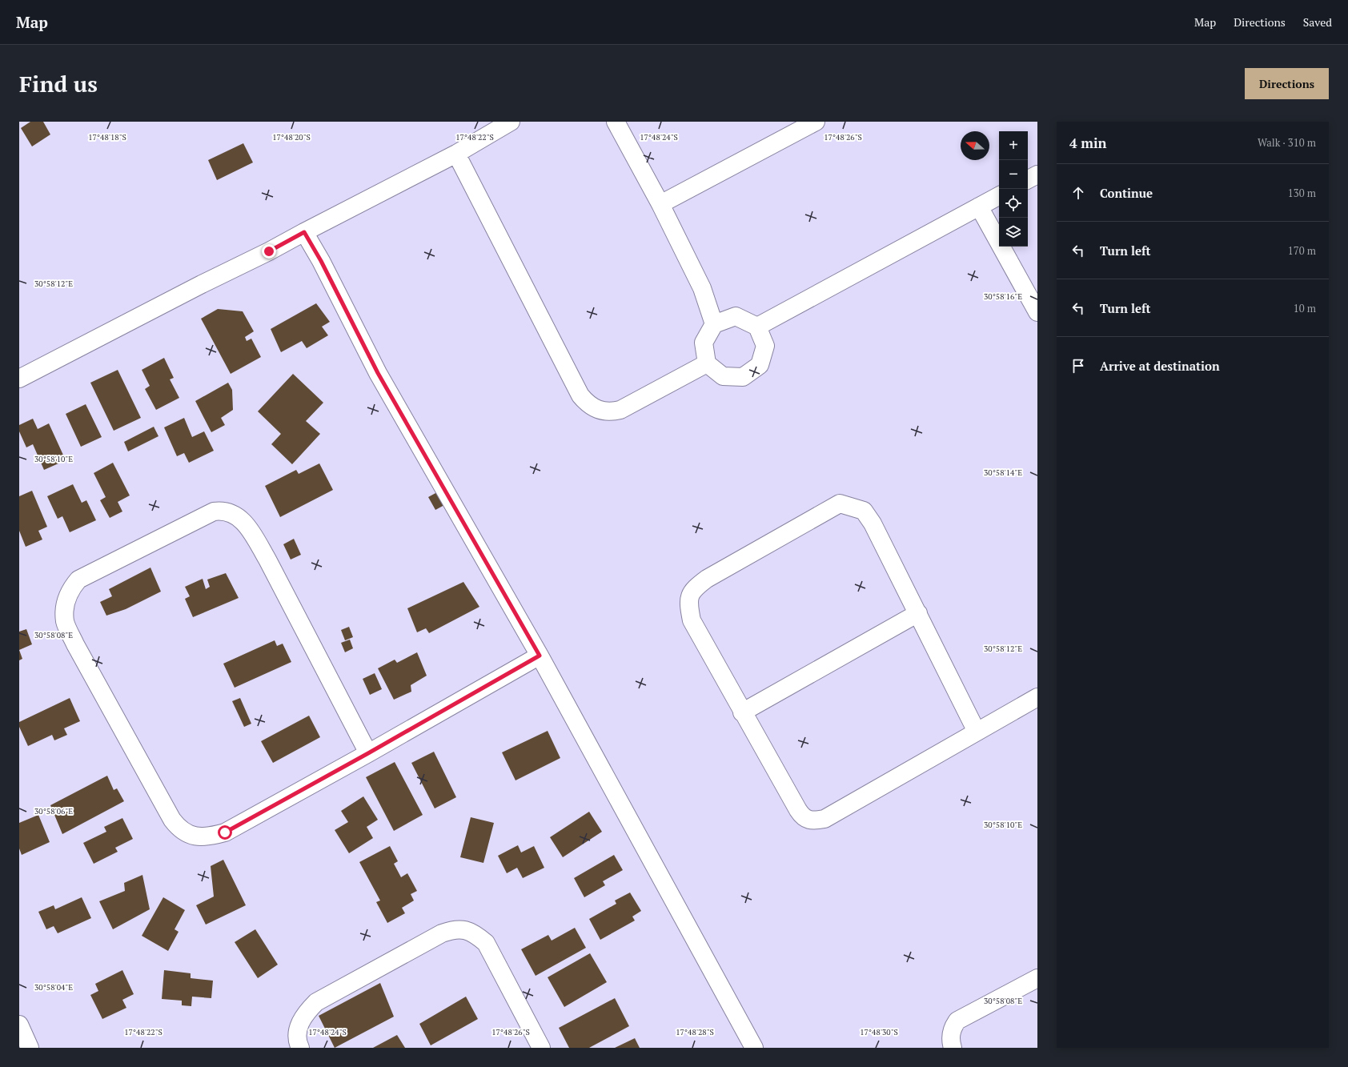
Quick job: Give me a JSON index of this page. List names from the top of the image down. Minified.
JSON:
{"north":"left","page":{"header":"Map","nav":["Map","Directions","Saved"],"buttons":"Directions","title":"Find us","heading":["4 min","Walk · 310 m"],"map_buttons":["+","−"],"list":[["Continue","130 m"],["Turn left","170 m"],["Turn left","10 m"],"Arrive at destination"]},"coordinates":["17°48'18\"S","17°48'20\"S","17°48'22\"S","17°48'24\"S","17°48'26\"S","30°58'12\"E","30°58'16\"E","30°58'10\"E","30°58'14\"E","30°58'08\"E","30°58'06\"E","30°58'04\"E","17°48'28\"S","17°48'30\"S"]}
